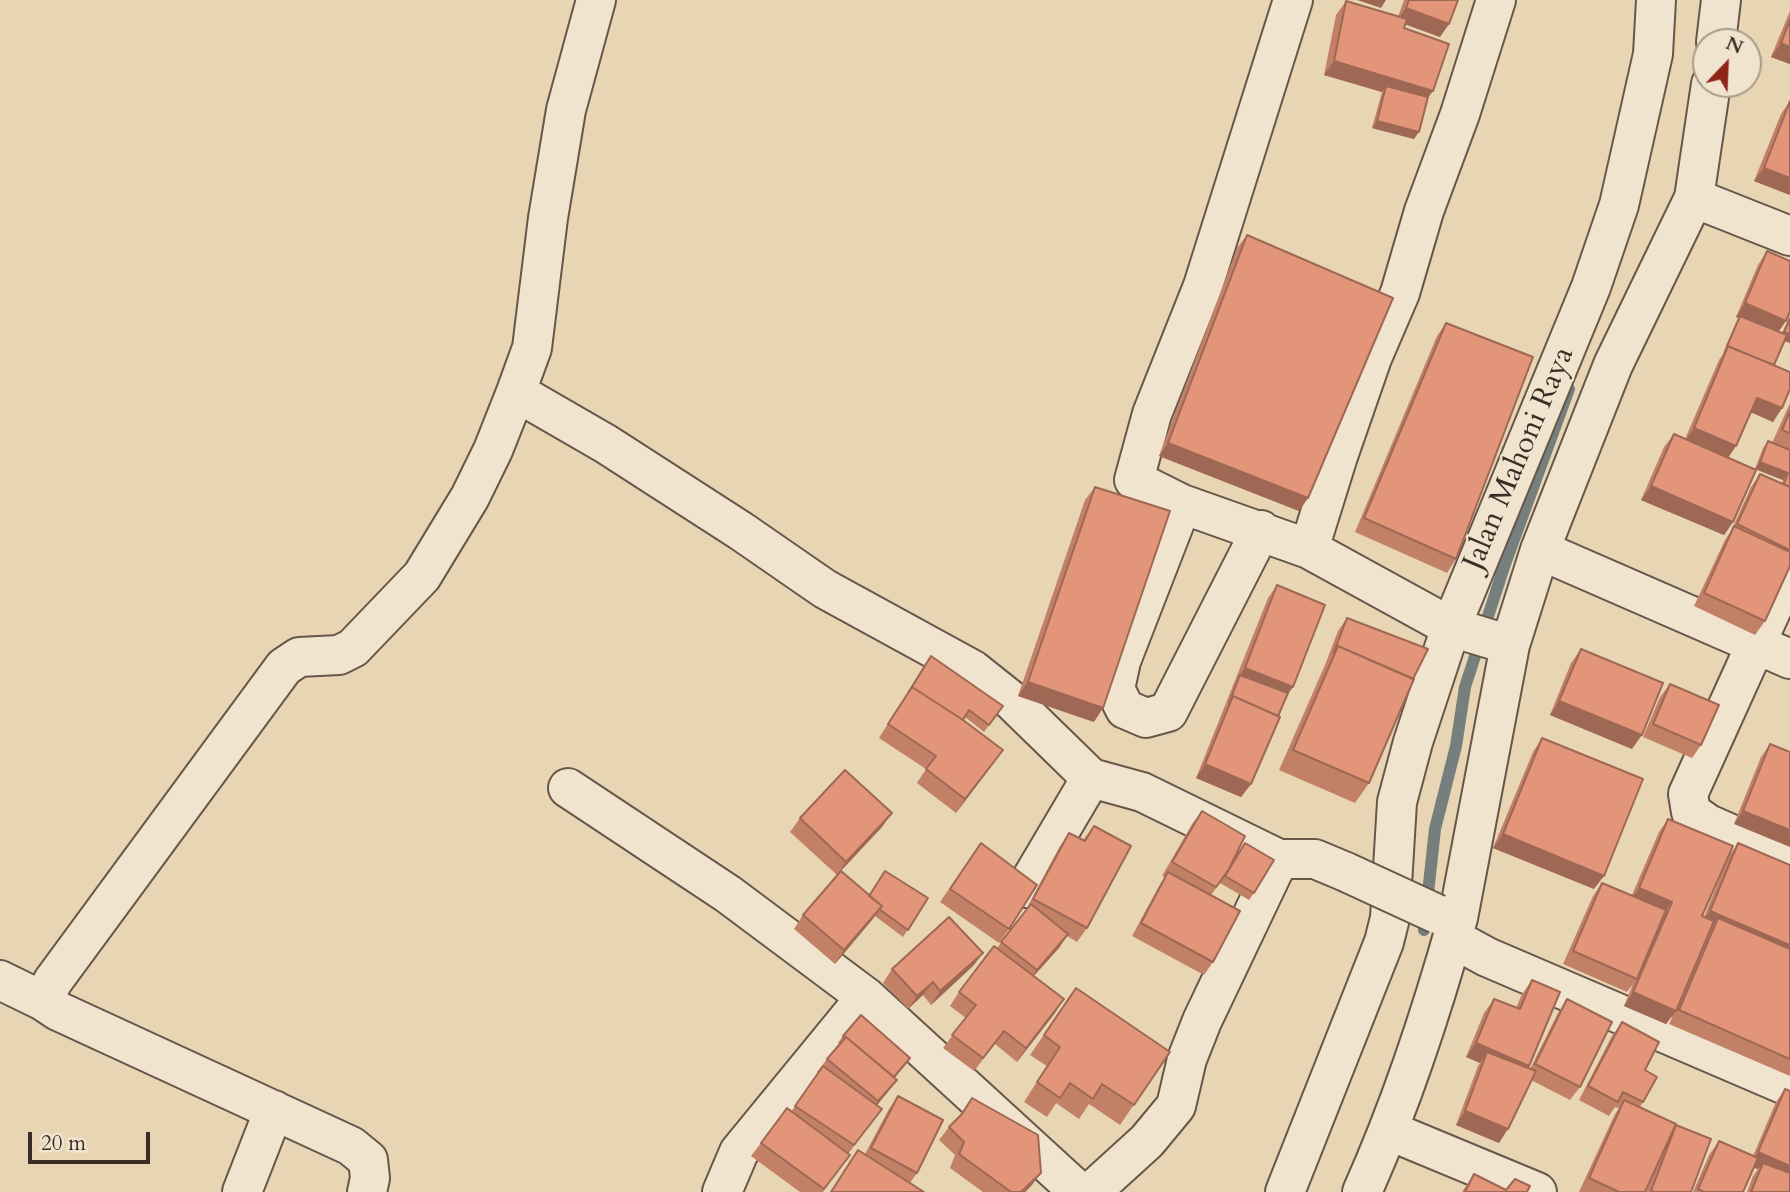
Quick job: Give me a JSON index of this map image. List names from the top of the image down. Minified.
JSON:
{"streets":{"street":["Jalan Mahoni Raya"]},"scale_bar":"20 m","north":"top right"}
